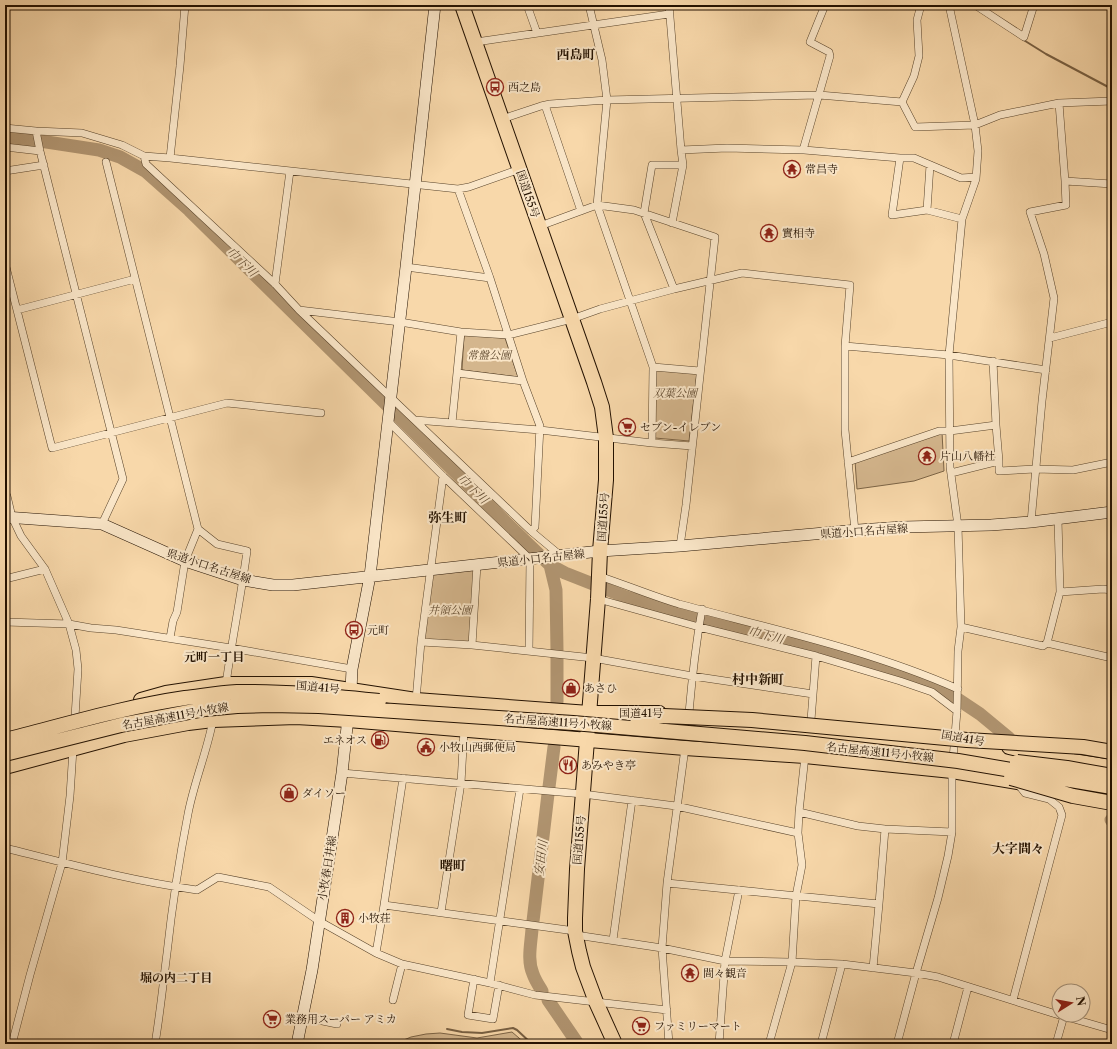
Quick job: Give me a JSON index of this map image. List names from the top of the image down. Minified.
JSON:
{"streets":{"highway":["国道155号","国道41号","名古屋高速11号小牧線"],"main road":["県道小口名古屋線","小牧春日井線"]},"crossings":[["国道155号","県道小口名古屋線"],["国道155号","国道41号"],["県道小口名古屋線","小牧春日井線"],["国道41号","小牧春日井線"]],"districts":["西島町","弥生町","元町一丁目","村中新町","大字間々","曙町","堀の内二丁目"],"water":["巾下川","安田川"],"parks":["常盤公園","双葉公園","井領公園"],"places":{"bus stop":["西之島","元町"],"temple":["常昌寺","實相寺","片山八幡社","間々観音"],"supermarket":["セブン-イレブン","業務用スーパー アミカ","ファミリーマート"],"shop":["あさひ","ダイソー"],"fuel station":["エネオス"],"public building":["小牧山西郵便局"],"restaurant":["あみやき亭"],"building":["小牧荘"]},"north":"right"}
